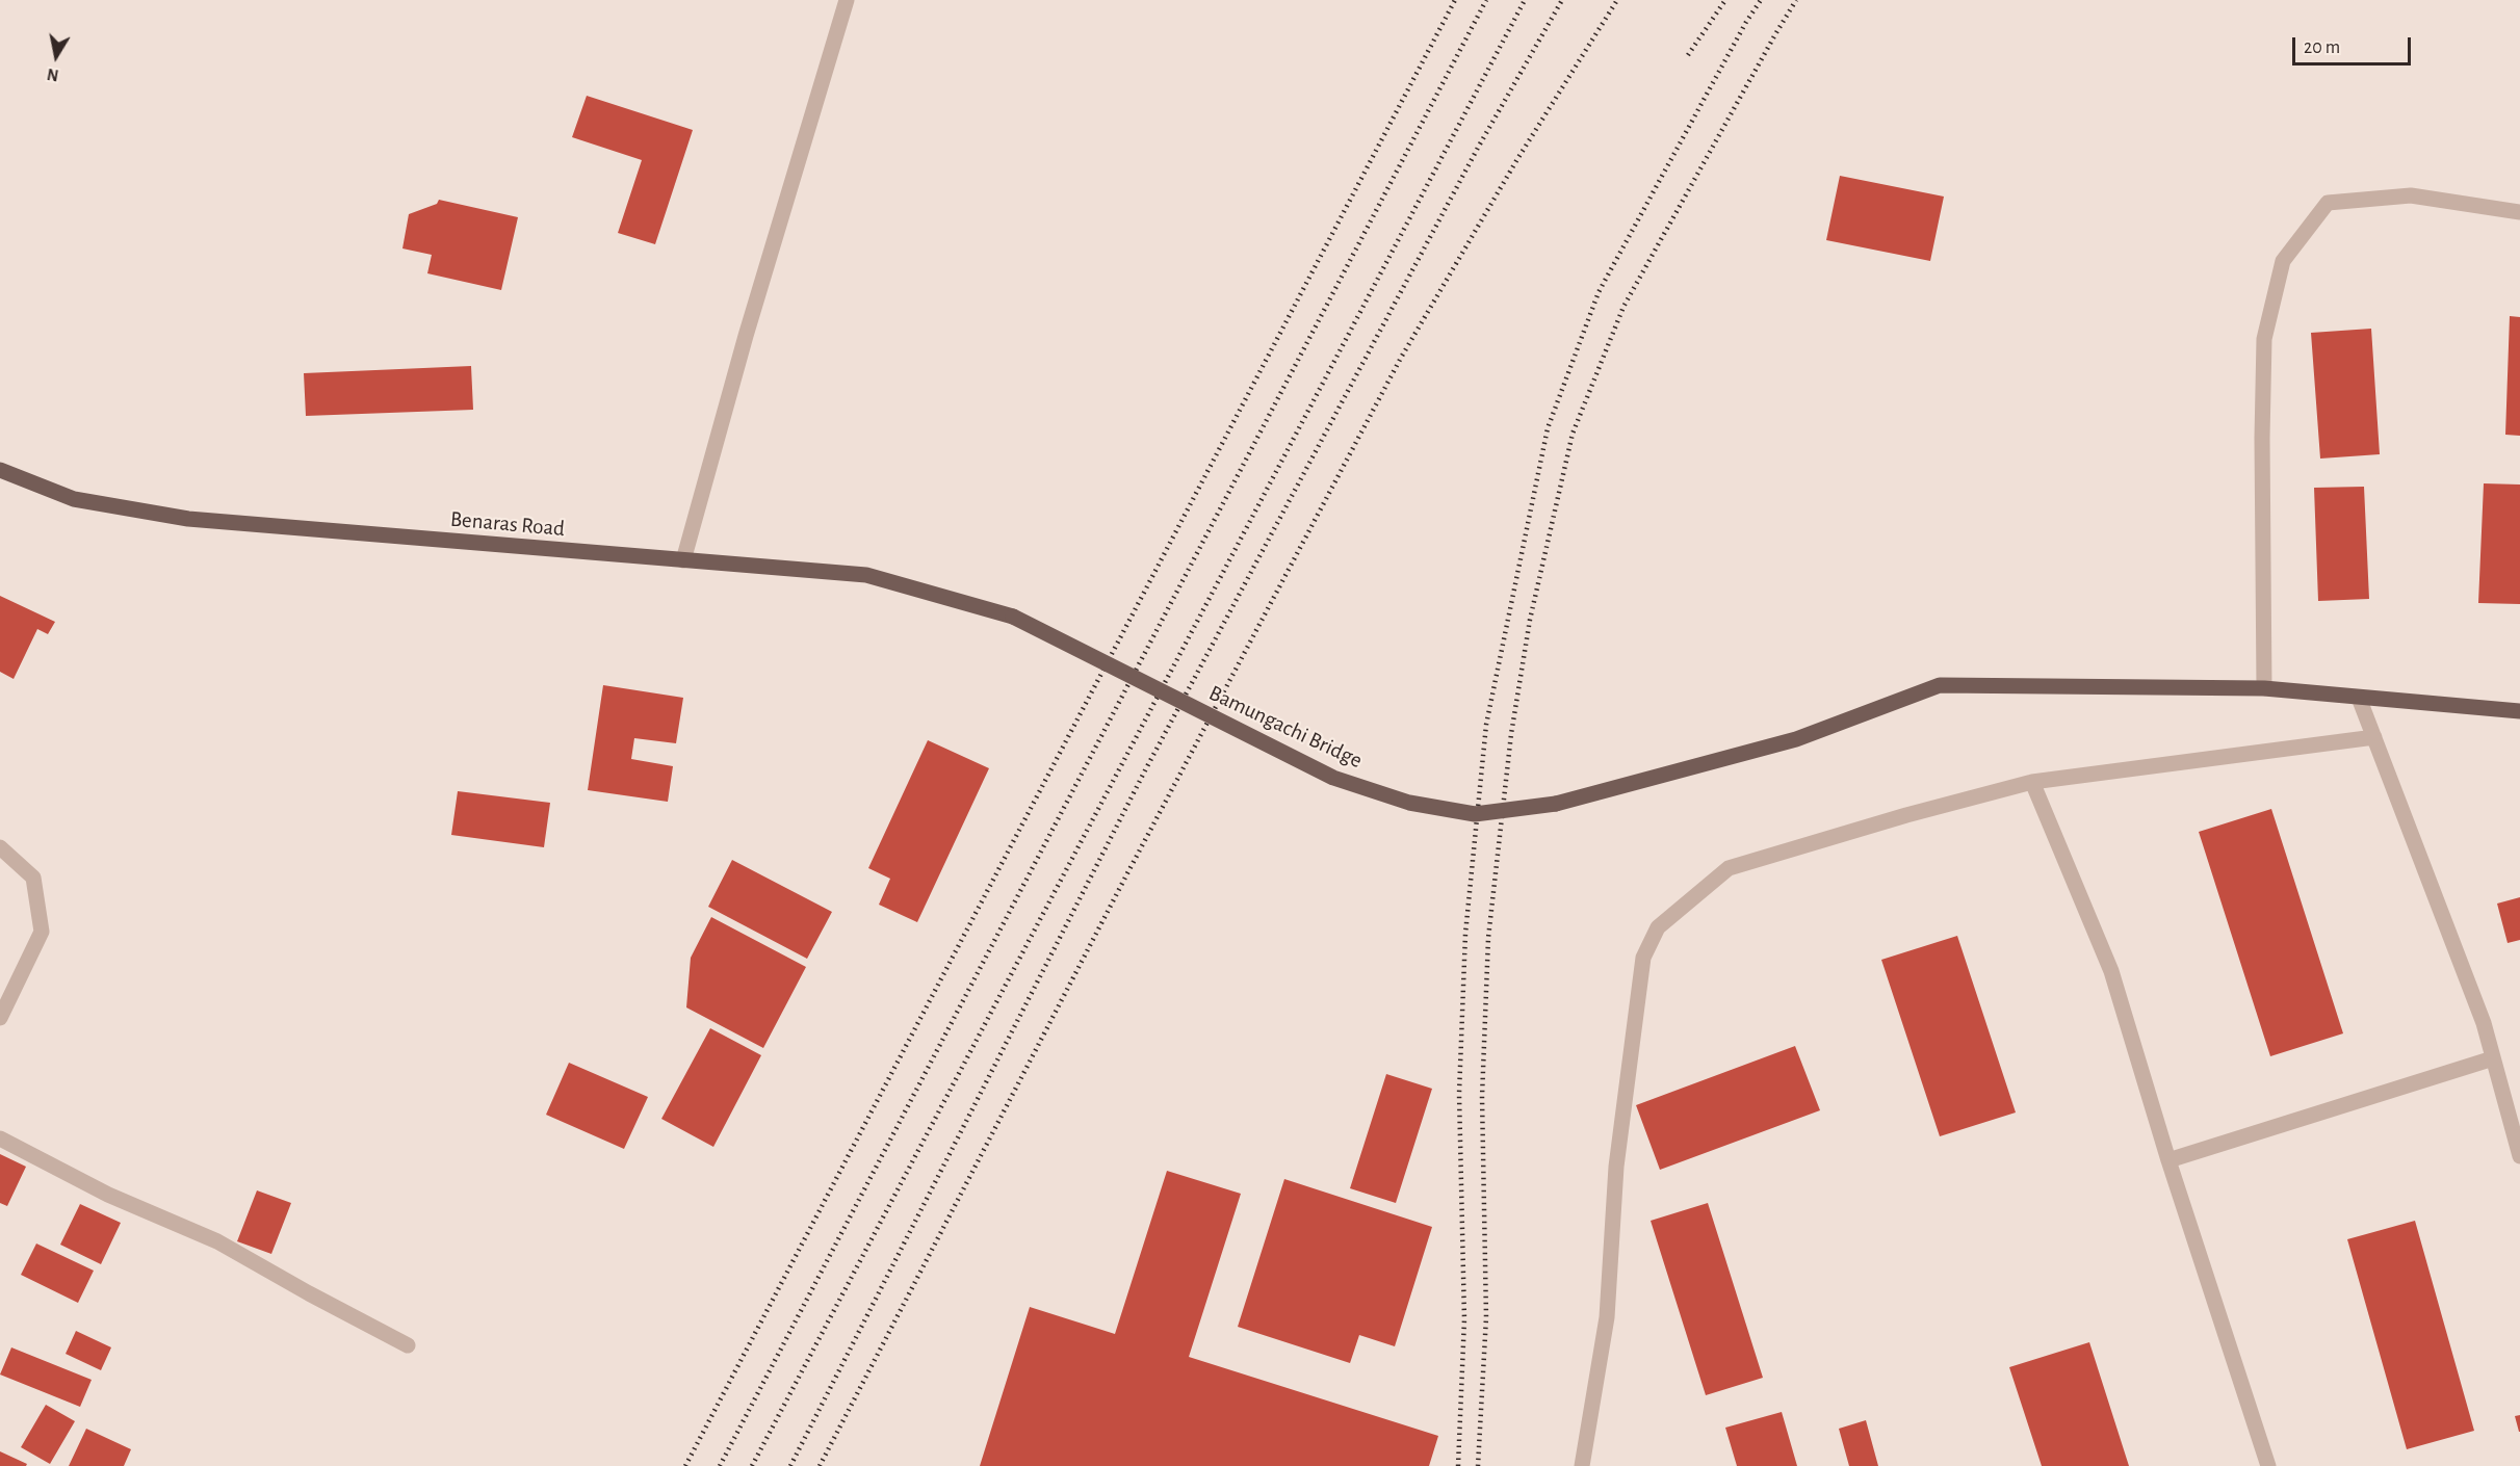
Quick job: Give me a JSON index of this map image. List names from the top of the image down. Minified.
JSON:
{"streets":{"main road":["Benaras Road","Bamungachi Bridge"]},"crossings":[["Benaras Road","Bamungachi Bridge"]],"scale_bar":"20 m","north":"bottom"}
